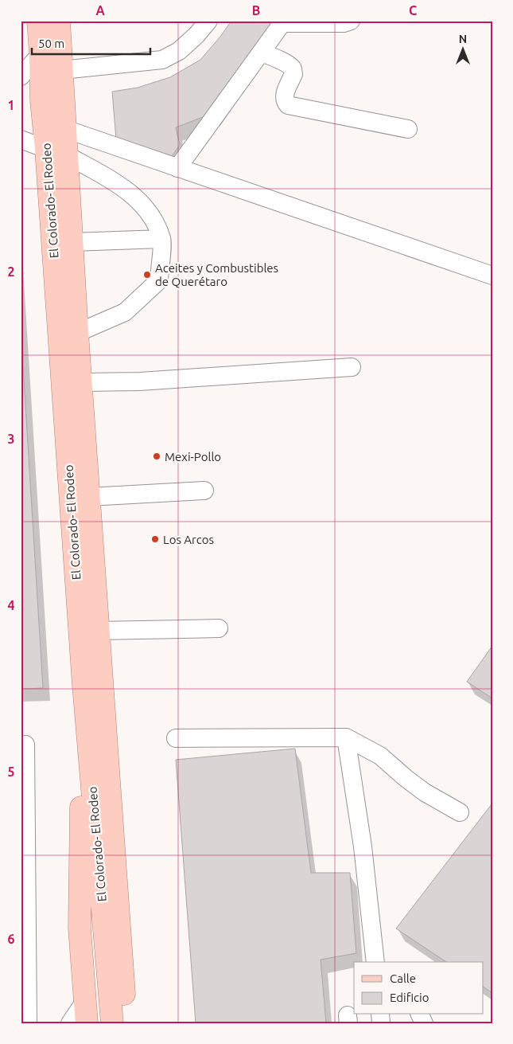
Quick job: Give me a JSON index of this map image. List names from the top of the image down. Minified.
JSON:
{"streets":{"main road":["El Colorado- El Rodeo"]},"places":["Aceites y Combustibles de Querétaro","Mexi-Pollo","Los Arcos"],"legend":["Calle","Edificio"],"scale_bar":"50 m","north":"top","grid":{"columns":["A","B","C"],"rows":["1","2","3","4","5","6"]}}
